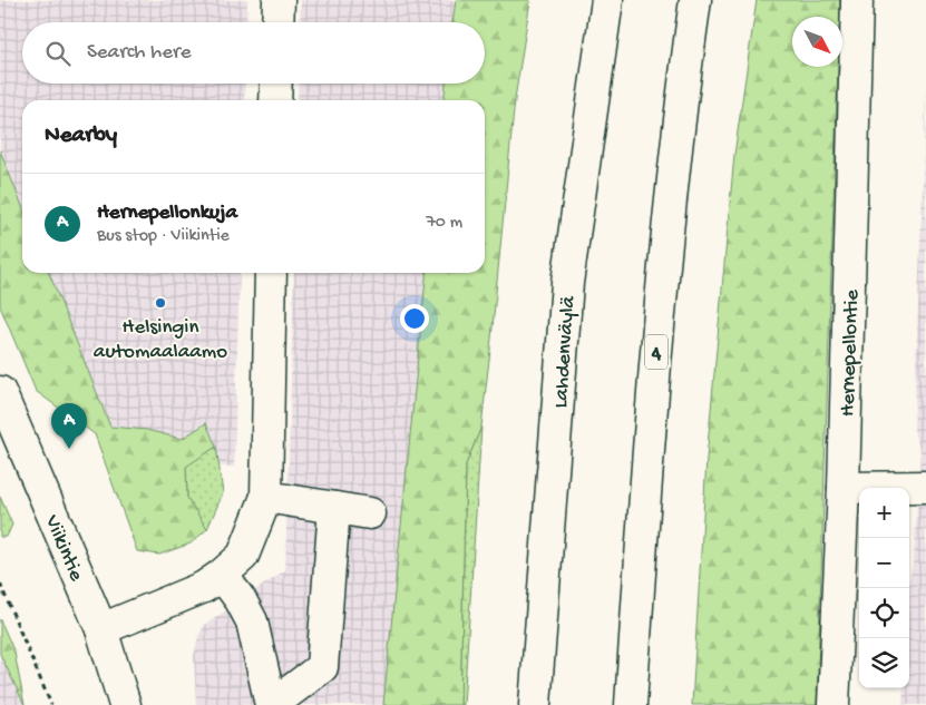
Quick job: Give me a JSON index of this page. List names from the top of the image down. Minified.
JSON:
{"streets":{"main road":["Lahdenväylä","4","Hernepellontie","Viikintie"]},"places":["Helsingin automaalaamo"],"north":"bottom right","page":{"search":"Search here","heading":"Nearby","list":[{"mark":"A","name":"Hernepellonkuja","note":"Bus stop · Viikintie","value":"70 m"}],"pins":"A","map_buttons":["+","−"]}}
